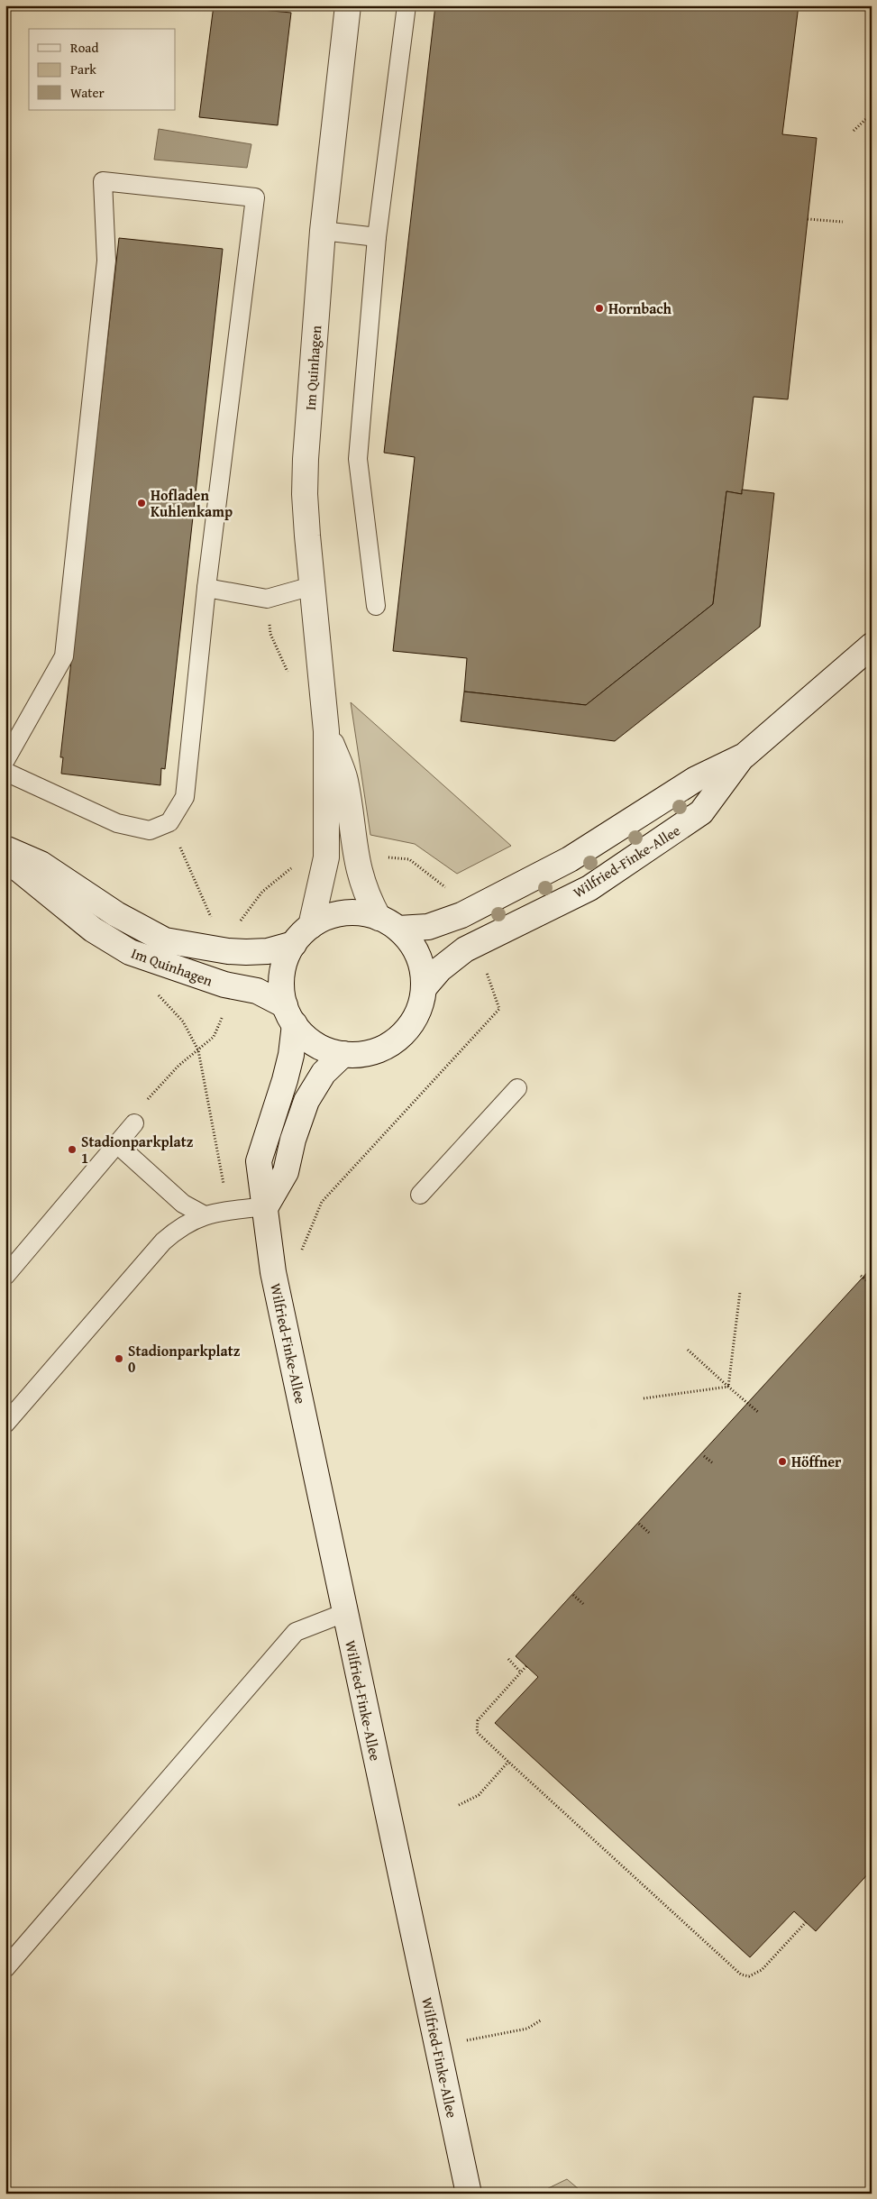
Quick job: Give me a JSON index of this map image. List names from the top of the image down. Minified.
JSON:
{"streets":{"street":["Im Quinhagen","Wilfried-Finke-Allee"]},"crossings":[["Im Quinhagen","Wilfried-Finke-Allee"]],"places":["Hornbach","Hofladen Kuhlenkamp","Stadionparkplatz 1","Stadionparkplatz 0","Höffner"],"legend":["Road","Park","Water"]}
